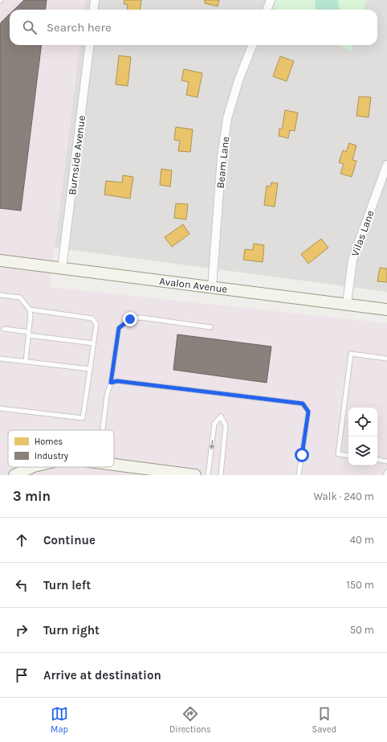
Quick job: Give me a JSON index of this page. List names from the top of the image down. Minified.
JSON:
{"streets":{"street":["Burnside Avenue","Beam Lane","Vilas Lane","Avalon Avenue"]},"crossings":[["Burnside Avenue","Avalon Avenue"],["Beam Lane","Avalon Avenue"],["Vilas Lane","Avalon Avenue"]],"legend":["Homes","Industry"],"page":{"search":"Search here","heading":["3 min","Walk · 240 m"],"list":[["Continue","40 m"],["Turn left","150 m"],["Turn right","50 m"],"Arrive at destination"],"nav":["Map","Directions","Saved"]}}
